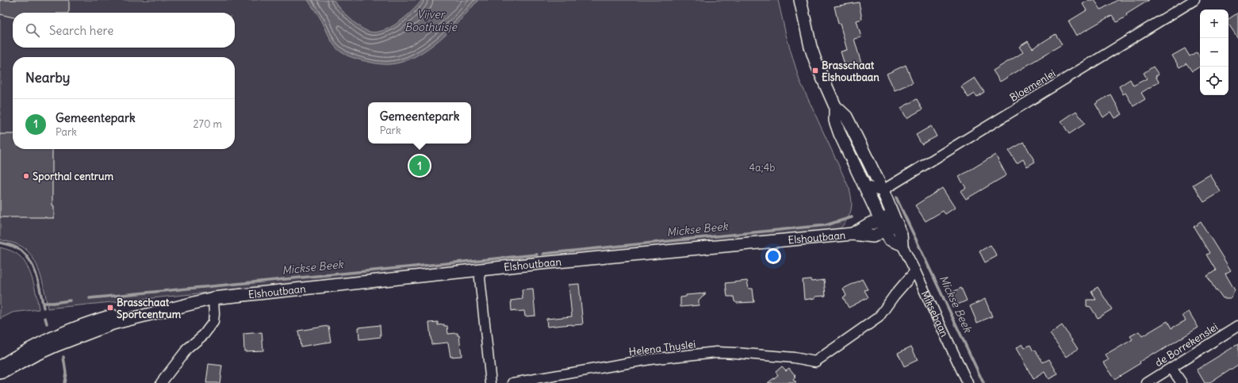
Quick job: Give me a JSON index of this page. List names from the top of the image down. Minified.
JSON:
{"streets":{"main road":["Elshoutbaan","Miksebaan"],"street":["Bloemenlei","de Borrekenslei","Helena Thyslei"]},"crossings":[["Bloemenlei","Miksebaan"],["Elshoutbaan","Miksebaan"],["Miksebaan","Helena Thyslei"]],"water":["Vijver Boothuisje","Mickse Beek"],"parks":["4a;4b"],"places":{"transit":["Brasschaat Elshoutbaan","Brasschaat Sportcentrum"],"other":["Sporthal centrum"]},"page":{"map_buttons":["+","−"],"search":"Search here","heading":"Nearby","list":[{"mark":"1","name":"Gemeentepark","note":"Park","value":"270 m"}],"popup":["Gemeentepark","Park"],"pins":"1"}}
